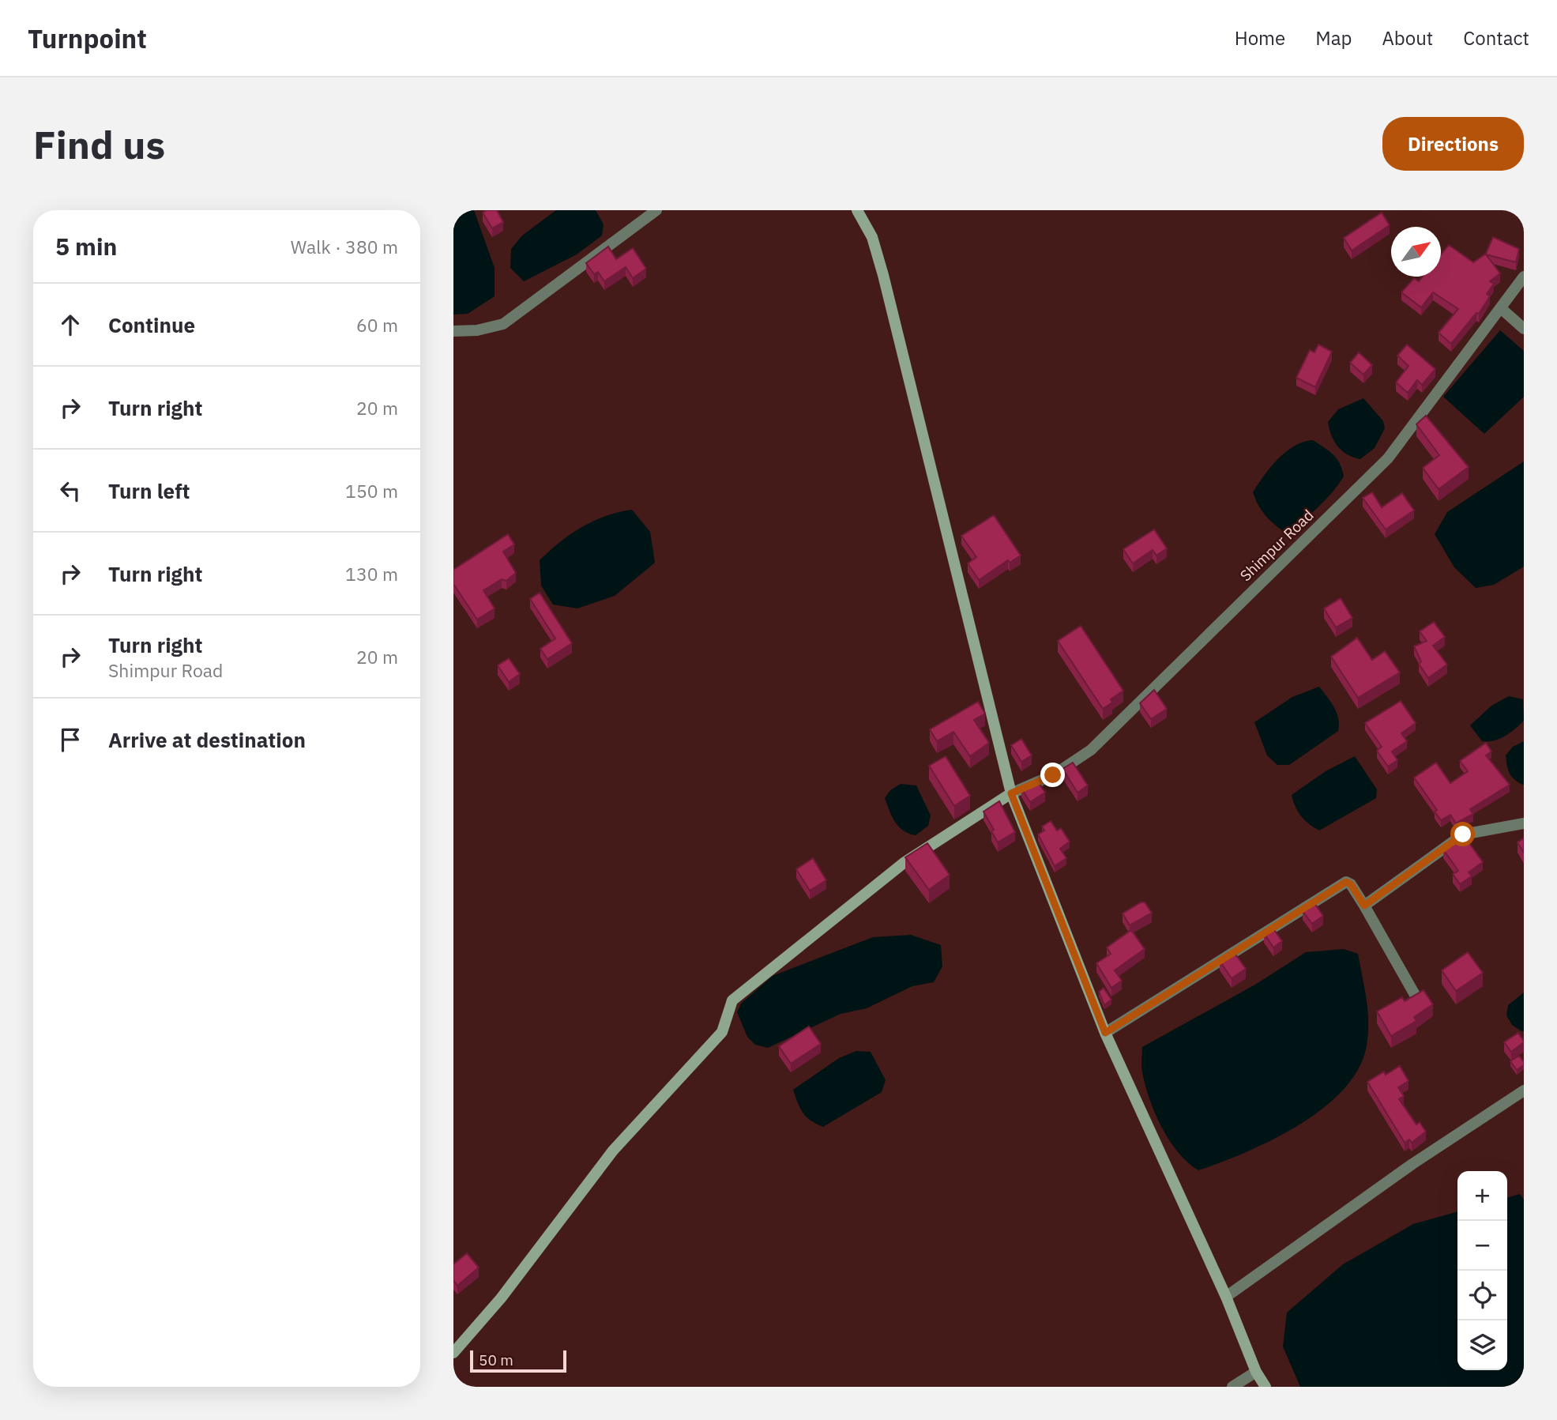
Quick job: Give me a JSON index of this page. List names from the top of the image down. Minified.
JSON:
{"streets":{"street":["Shimpur Road"]},"scale_bar":"50 m","north":"top right","page":{"header":"Turnpoint","nav":["Home","Map","About","Contact"],"buttons":"Directions","title":"Find us","heading":["5 min","Walk · 380 m"],"list":[["Continue","60 m"],["Turn right","20 m"],["Turn left","150 m"],["Turn right","130 m"],["Turn right","Shimpur Road","20 m"],"Arrive at destination"],"map_buttons":["+","−"],"scale":"50 m"}}
